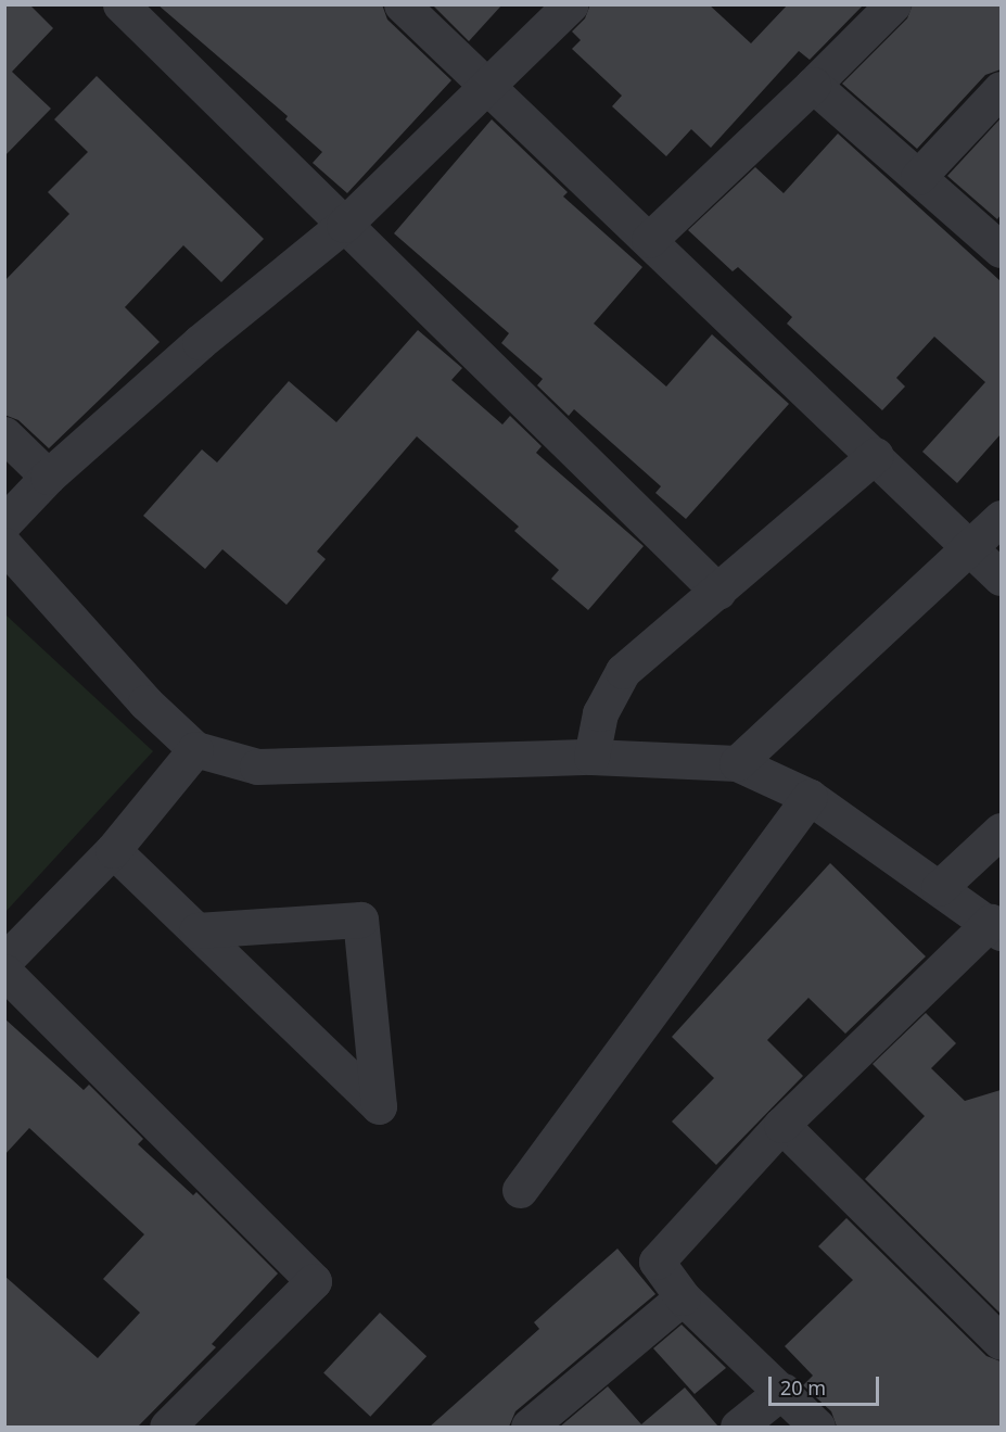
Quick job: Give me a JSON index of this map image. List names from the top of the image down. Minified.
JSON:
{"scale_bar":"20 m"}
